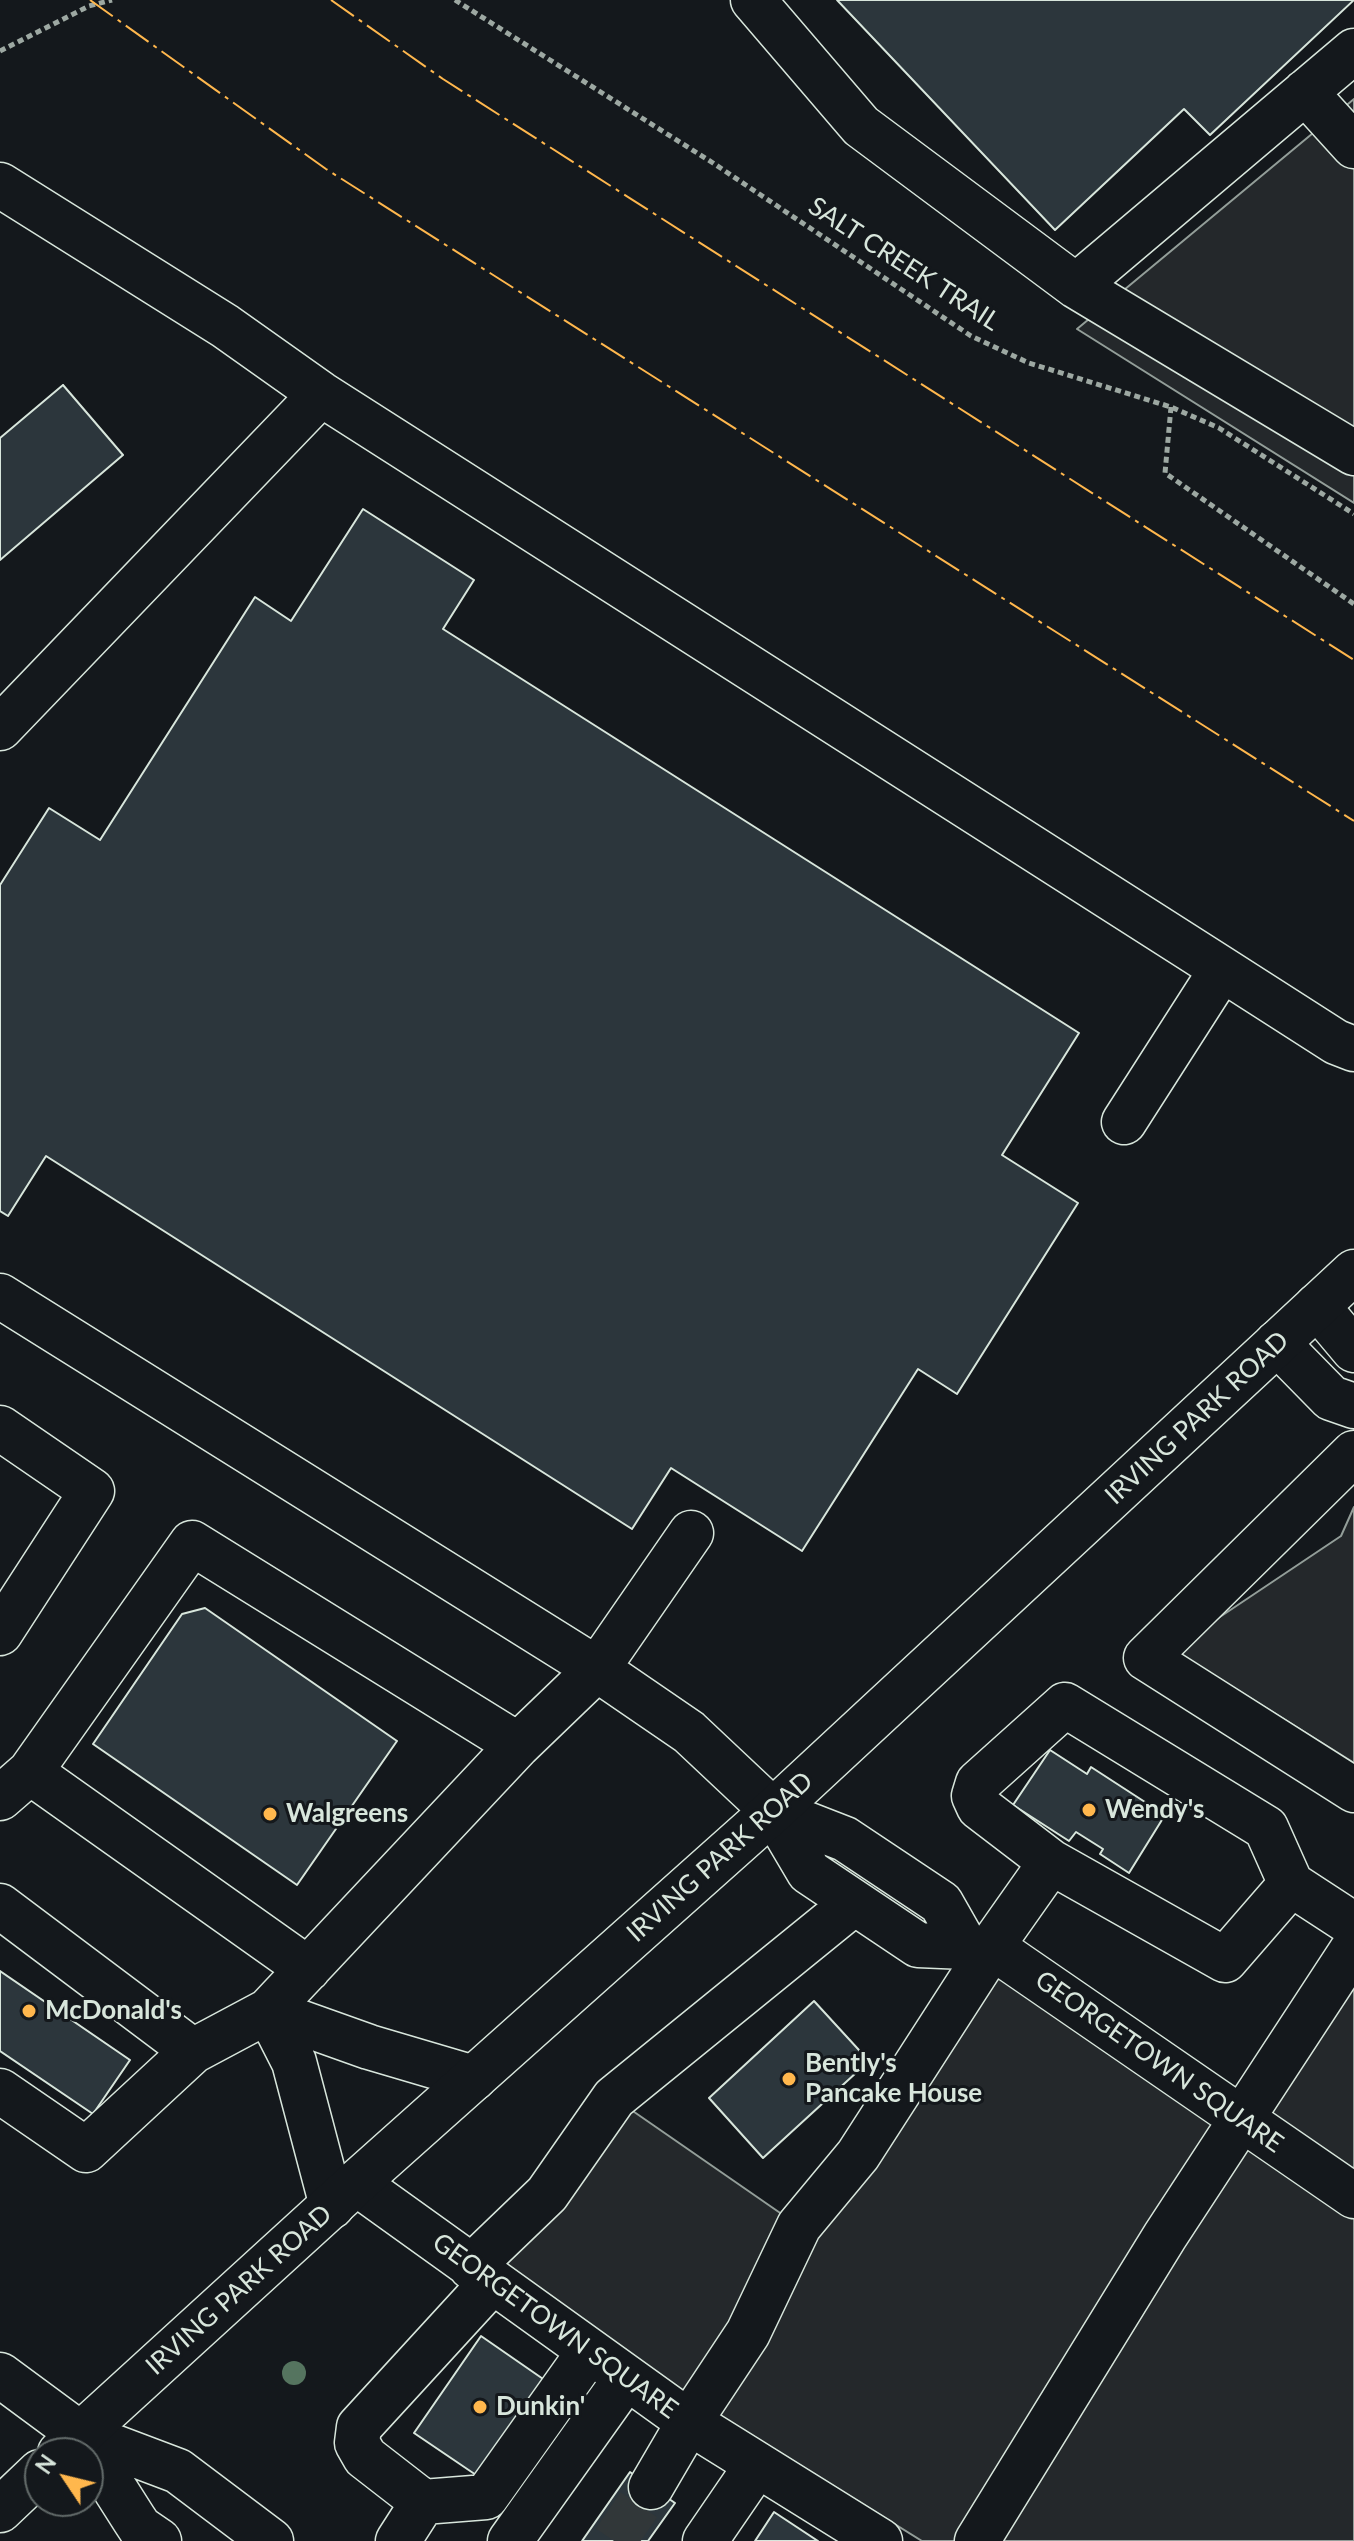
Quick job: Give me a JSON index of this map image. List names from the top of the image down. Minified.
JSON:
{"streets":{"main road":["IRVING PARK ROAD","GEORGETOWN SQUARE"],"path":["SALT CREEK TRAIL"]},"crossings":[["IRVING PARK ROAD","GEORGETOWN SQUARE"]],"places":["Wendy's","Walgreens","McDonald's","Bently's Pancake House","Dunkin'"],"north":"top left"}
